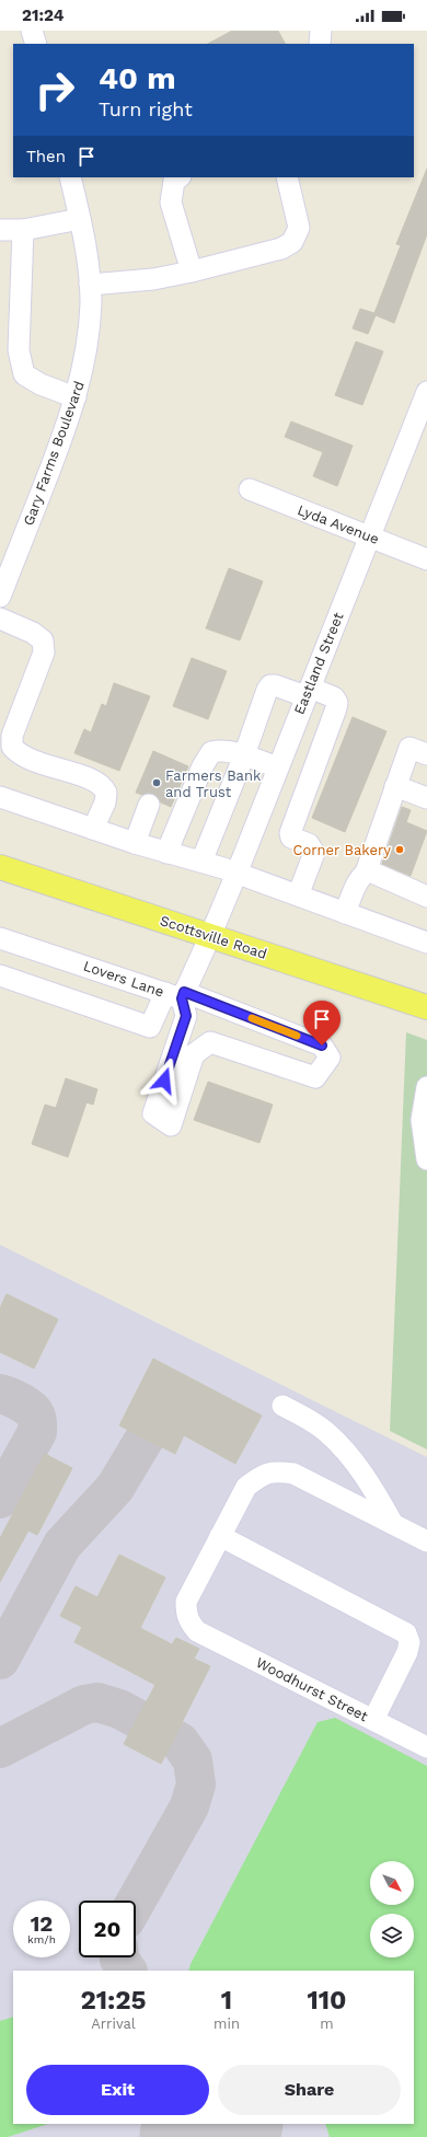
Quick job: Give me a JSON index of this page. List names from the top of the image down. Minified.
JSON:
{"streets":{"main road":["Scottsville Road"],"street":["Gary Farms Boulevard","Lyda Avenue","Eastland Street","Lovers Lane","Woodhurst Street"]},"crossings":[["Lyda Avenue","Eastland Street"],["Eastland Street","Scottsville Road"],["Eastland Street","Lovers Lane"],["Scottsville Road","Lovers Lane"]],"places":["Farmers Bank and Trust","Corner Bakery"],"north":"bottom right","page":{"status":"21:24","turn":["40 m","Turn right"],"then":"Then","speed":"12 km/h","limit":"20","eta":["21:25","Arrival","1","min","110","m"],"buttons":["Exit","Share"]}}
